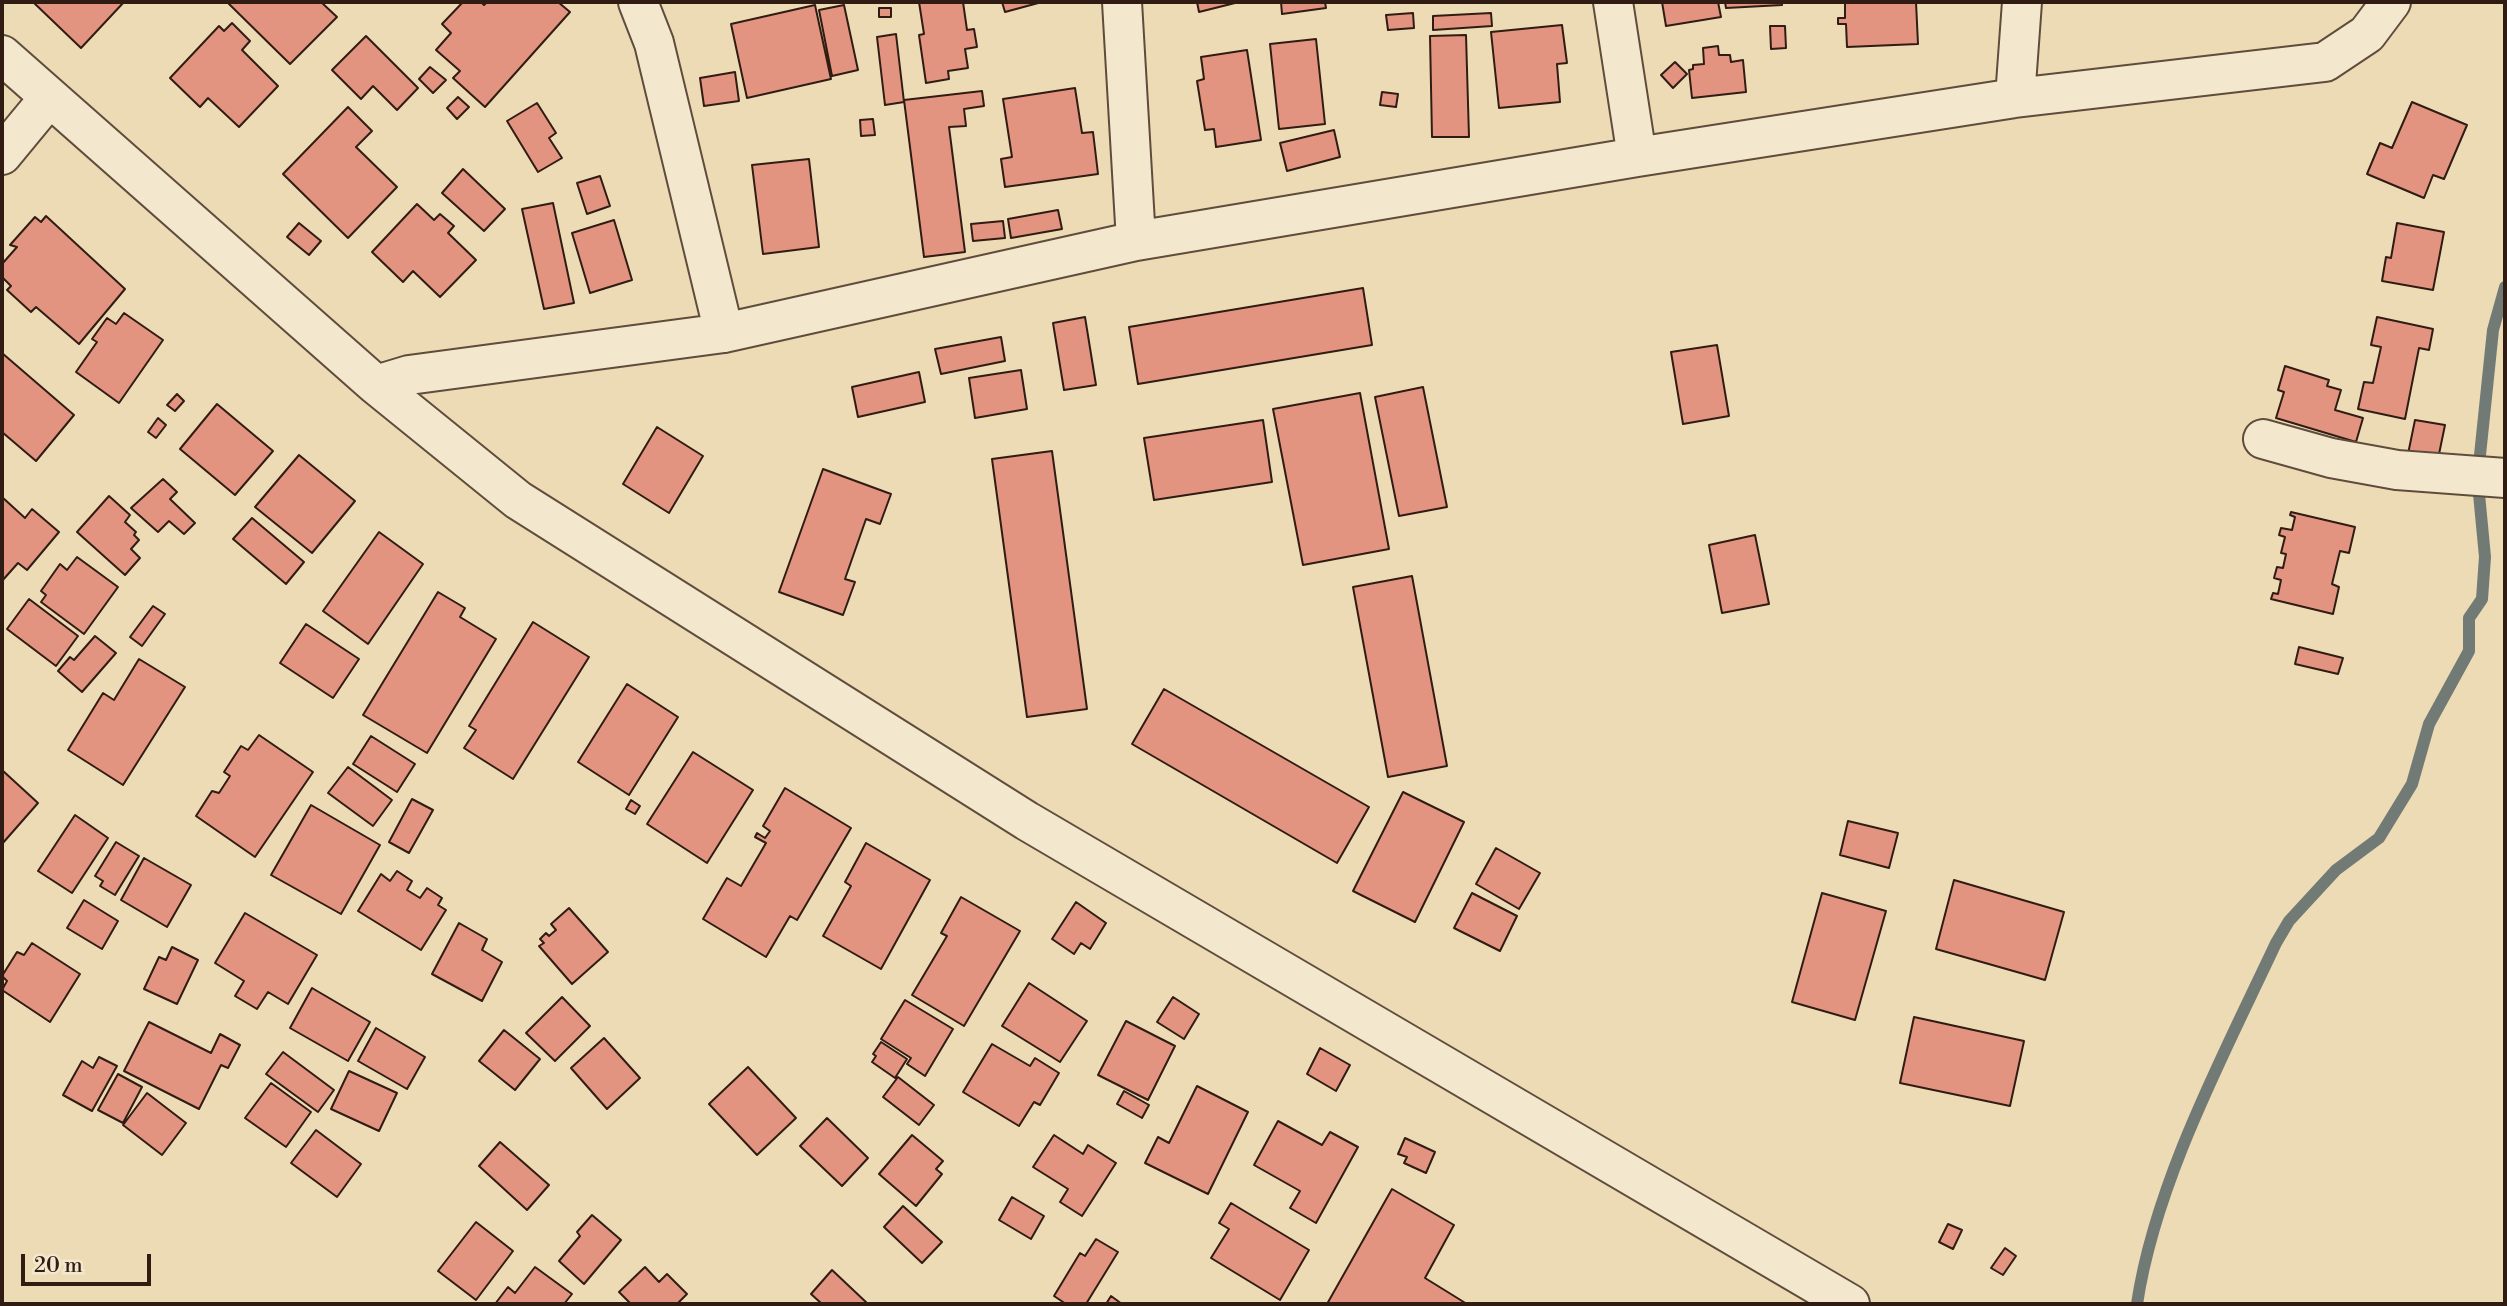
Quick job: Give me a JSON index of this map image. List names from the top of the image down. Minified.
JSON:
{"scale_bar":"20 m"}
